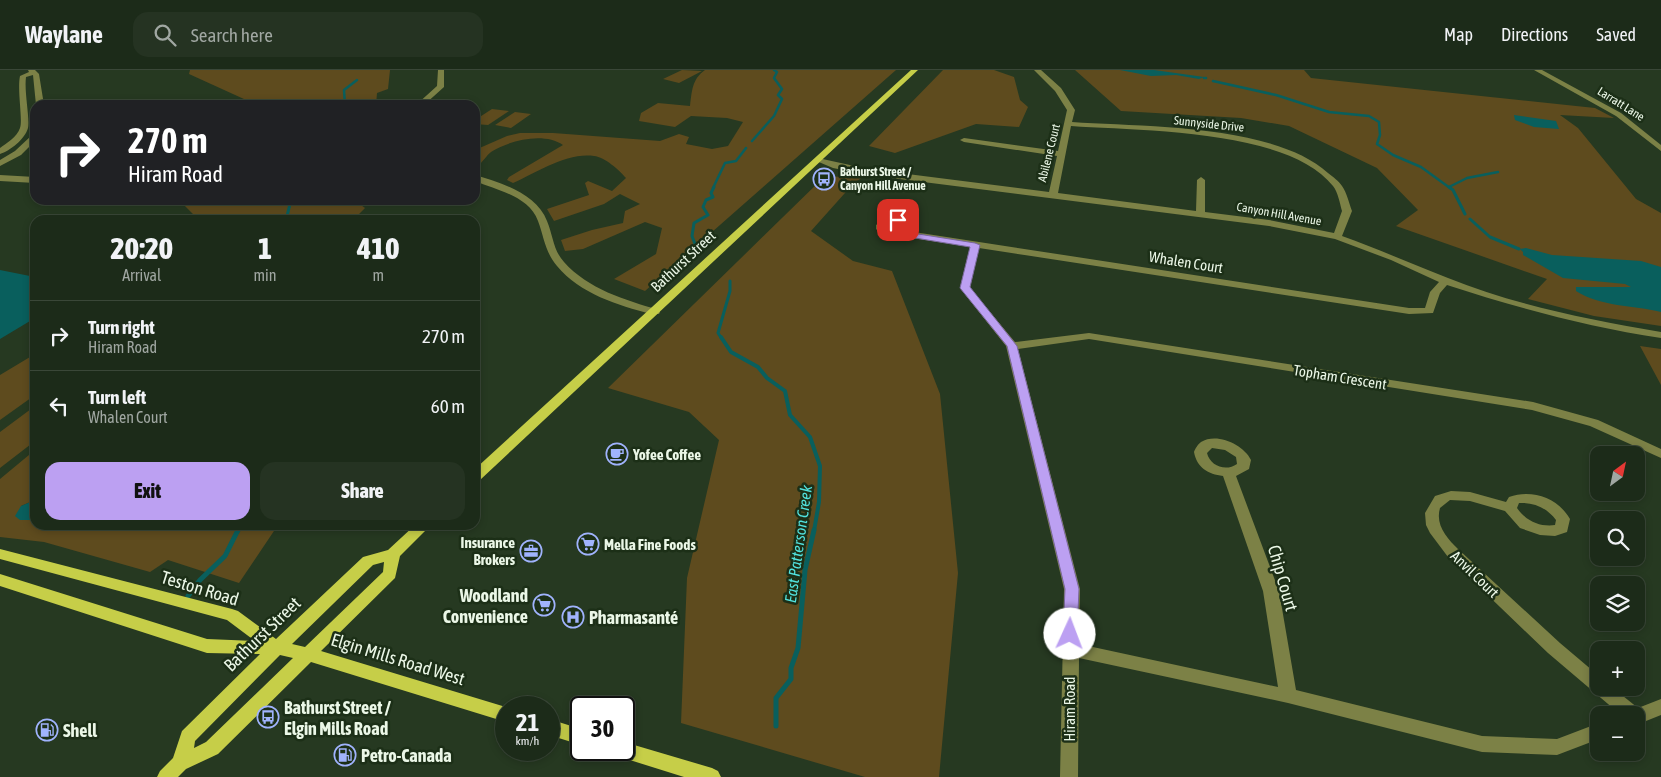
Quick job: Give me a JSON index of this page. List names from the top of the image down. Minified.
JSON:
{"streets":{"main road":["Bathurst Street","Teston Road","Elgin Mills Road West"],"street":["Larratt Lane","Sunnyside Drive","Abilene Court","Canyon Hill Avenue","Whalen Court","Topham Crescent","Anvil Court","Chip Court","Hiram Road"]},"crossings":[["Sunnyside Drive","Abilene Court"],["Sunnyside Drive","Canyon Hill Avenue"],["Abilene Court","Canyon Hill Avenue"],["Canyon Hill Avenue","Bathurst Street"],["Canyon Hill Avenue","Whalen Court"],["Bathurst Street","Teston Road"],["Bathurst Street","Elgin Mills Road West"],["Whalen Court","Hiram Road"],["Topham Crescent","Hiram Road"],["Teston Road","Elgin Mills Road West"]],"water":["East Patterson Creek"],"places":{"bus stop":["Bathurst Street / Canyon Hill Avenue","Bathurst Street / Elgin Mills Road"],"cafe":["Yofee Coffee"],"supermarket":["Mella Fine Foods","Woodland Convenience"],"office":["Insurance Brokers"],"hospital":["Pharmasanté"],"fuel station":["Shell","Petro-Canada"]},"north":"top right","page":{"header":"Waylane","search":"Search here","nav":["Map","Directions","Saved"],"turn":["270 m","Hiram Road"],"eta":["20:20","Arrival","1","min","410","m"],"list":[{"name":"Turn right","note":"Hiram Road","value":"270 m"},{"name":"Turn left","note":"Whalen Court","value":"60 m"}],"map_buttons":["+","−"],"buttons":["Exit","Share"],"speed":"21 km/h","limit":"30"}}
